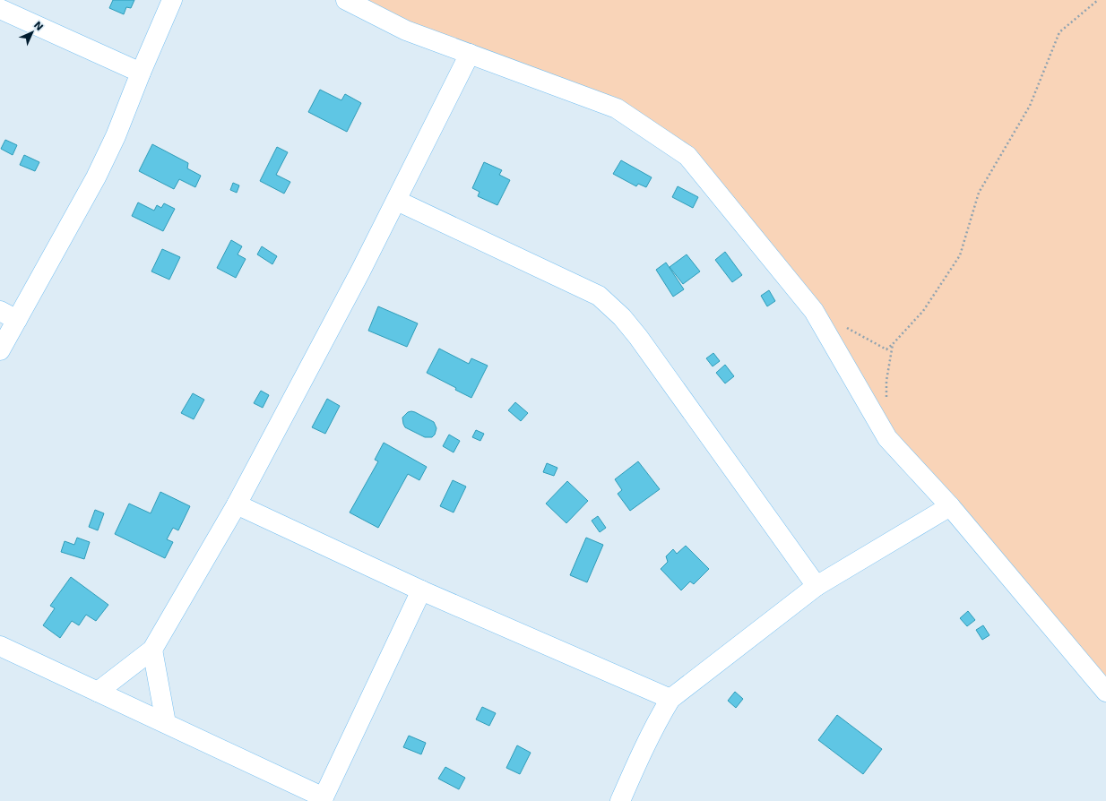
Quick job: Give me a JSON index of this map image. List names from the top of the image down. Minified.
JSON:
{"north":"top right"}
